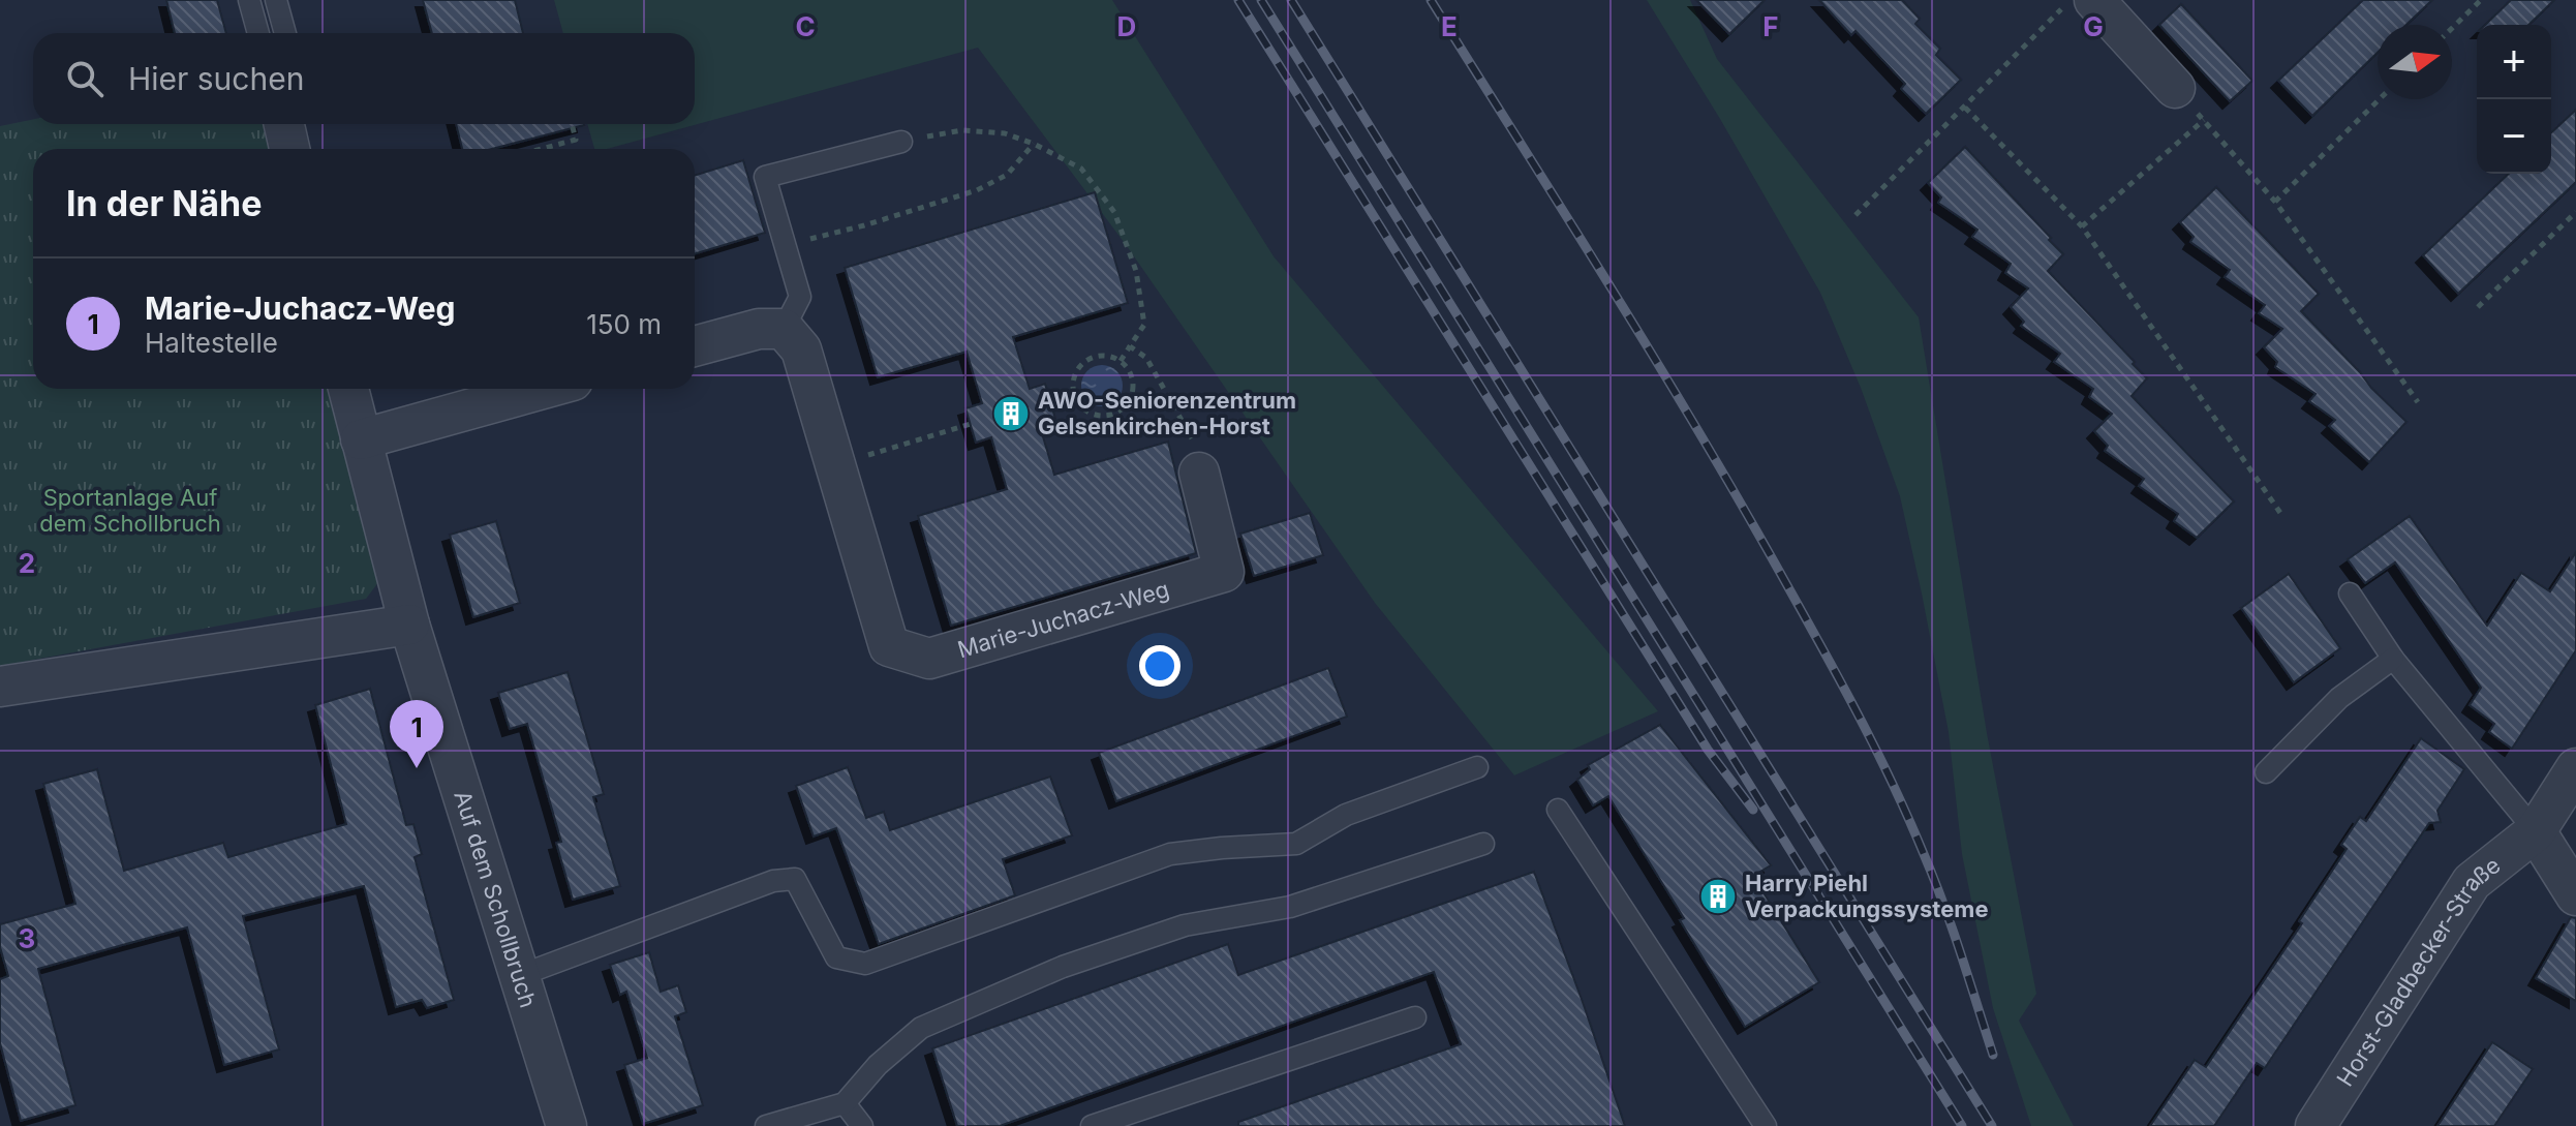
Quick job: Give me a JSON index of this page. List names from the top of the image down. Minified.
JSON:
{"streets":{"street":["Marie-Juchacz-Weg","Auf dem Schollbruch","Horst-Gladbecker-Straße"]},"parks":["Sportanlage Auf dem Schollbruch"],"places":{"building":["AWO-Seniorenzentrum Gelsenkirchen-Horst","Harry Piehl Verpackungssysteme"]},"north":"right","page":{"map_buttons":["+","−"],"search":"Hier suchen","heading":"In der Nähe","list":[{"mark":"1","name":"Marie-Juchacz-Weg","note":"Haltestelle","value":"150 m"}],"pins":"1"},"grid":{"columns":["C","D","E","F","G"],"rows":["2","3"]}}
